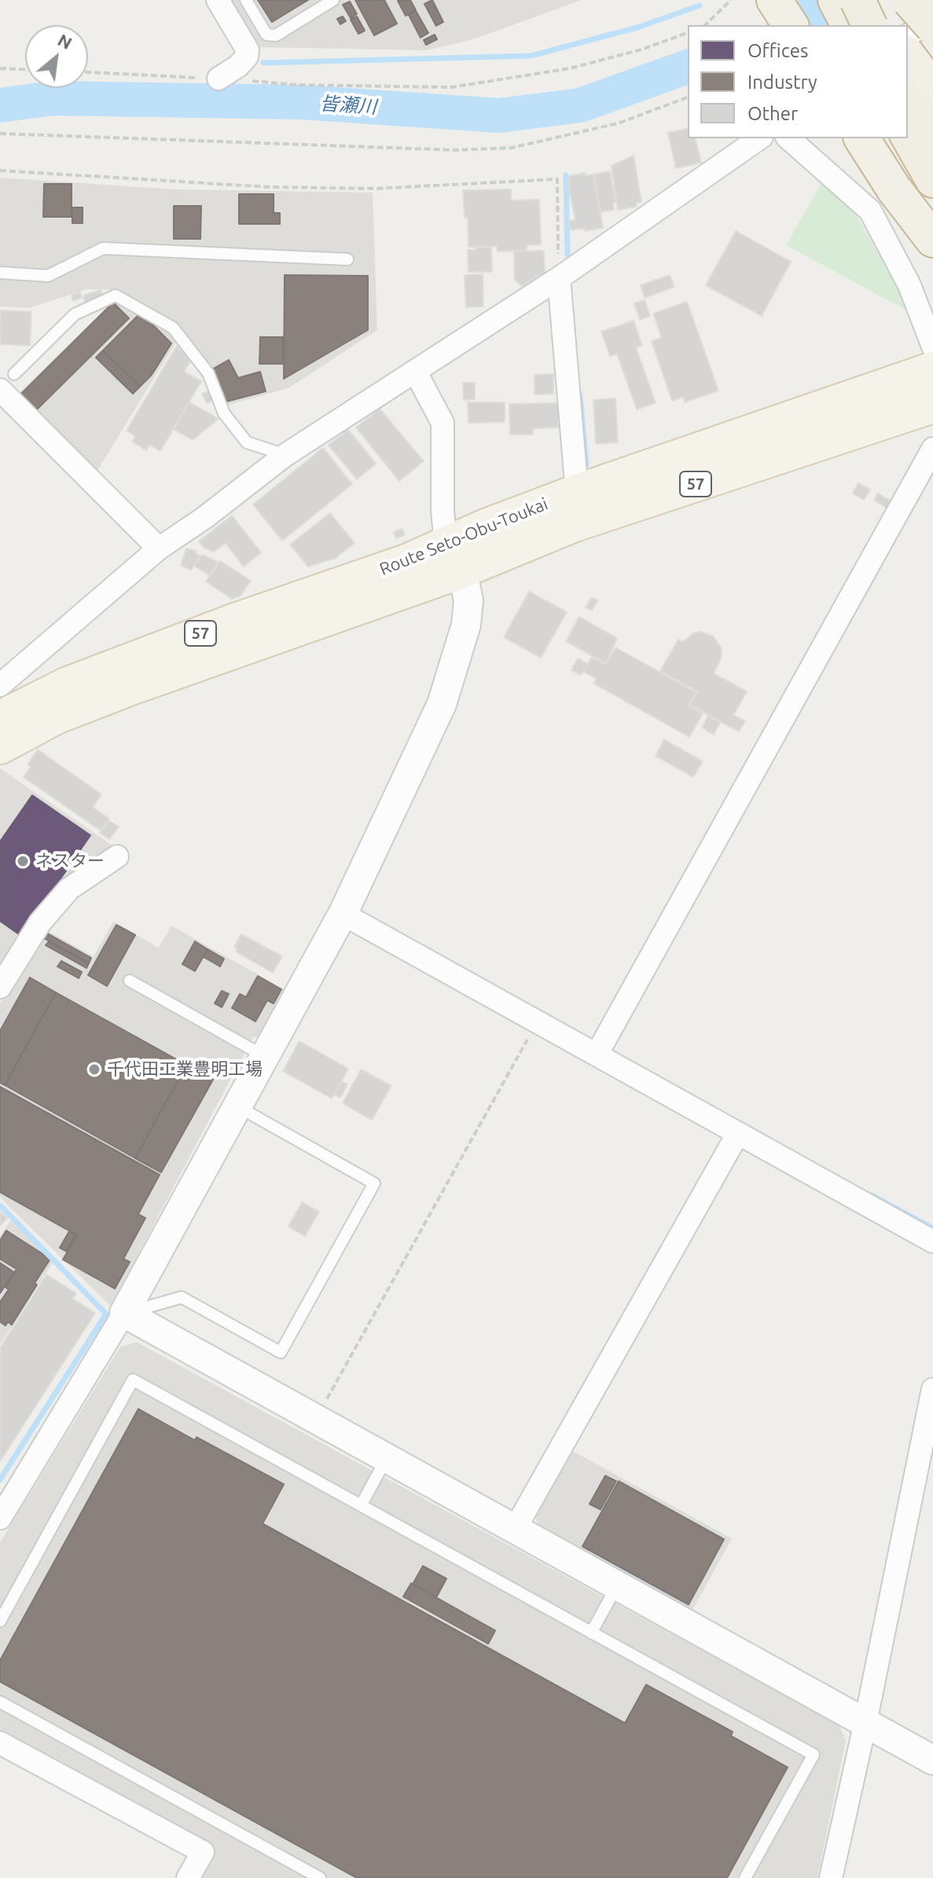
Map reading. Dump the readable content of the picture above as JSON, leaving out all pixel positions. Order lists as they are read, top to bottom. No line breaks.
{"streets":{"main road":["57","Route Seto-Obu-Toukai"]},"water":["皆瀬川"],"places":["ネスター","千代田工業豊明工場"],"legend":["Offices","Industry","Other"],"north":"top right"}
